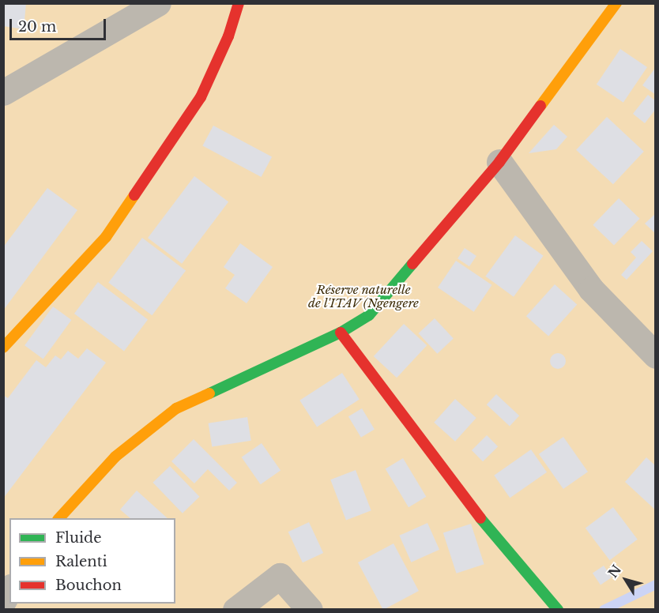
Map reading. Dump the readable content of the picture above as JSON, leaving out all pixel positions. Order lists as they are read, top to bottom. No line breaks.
{"parks":["Réserve naturelle de l'ITAV (Ngengere"],"legend":["Fluide","Ralenti","Bouchon"],"scale_bar":"20 m","north":"top left"}
